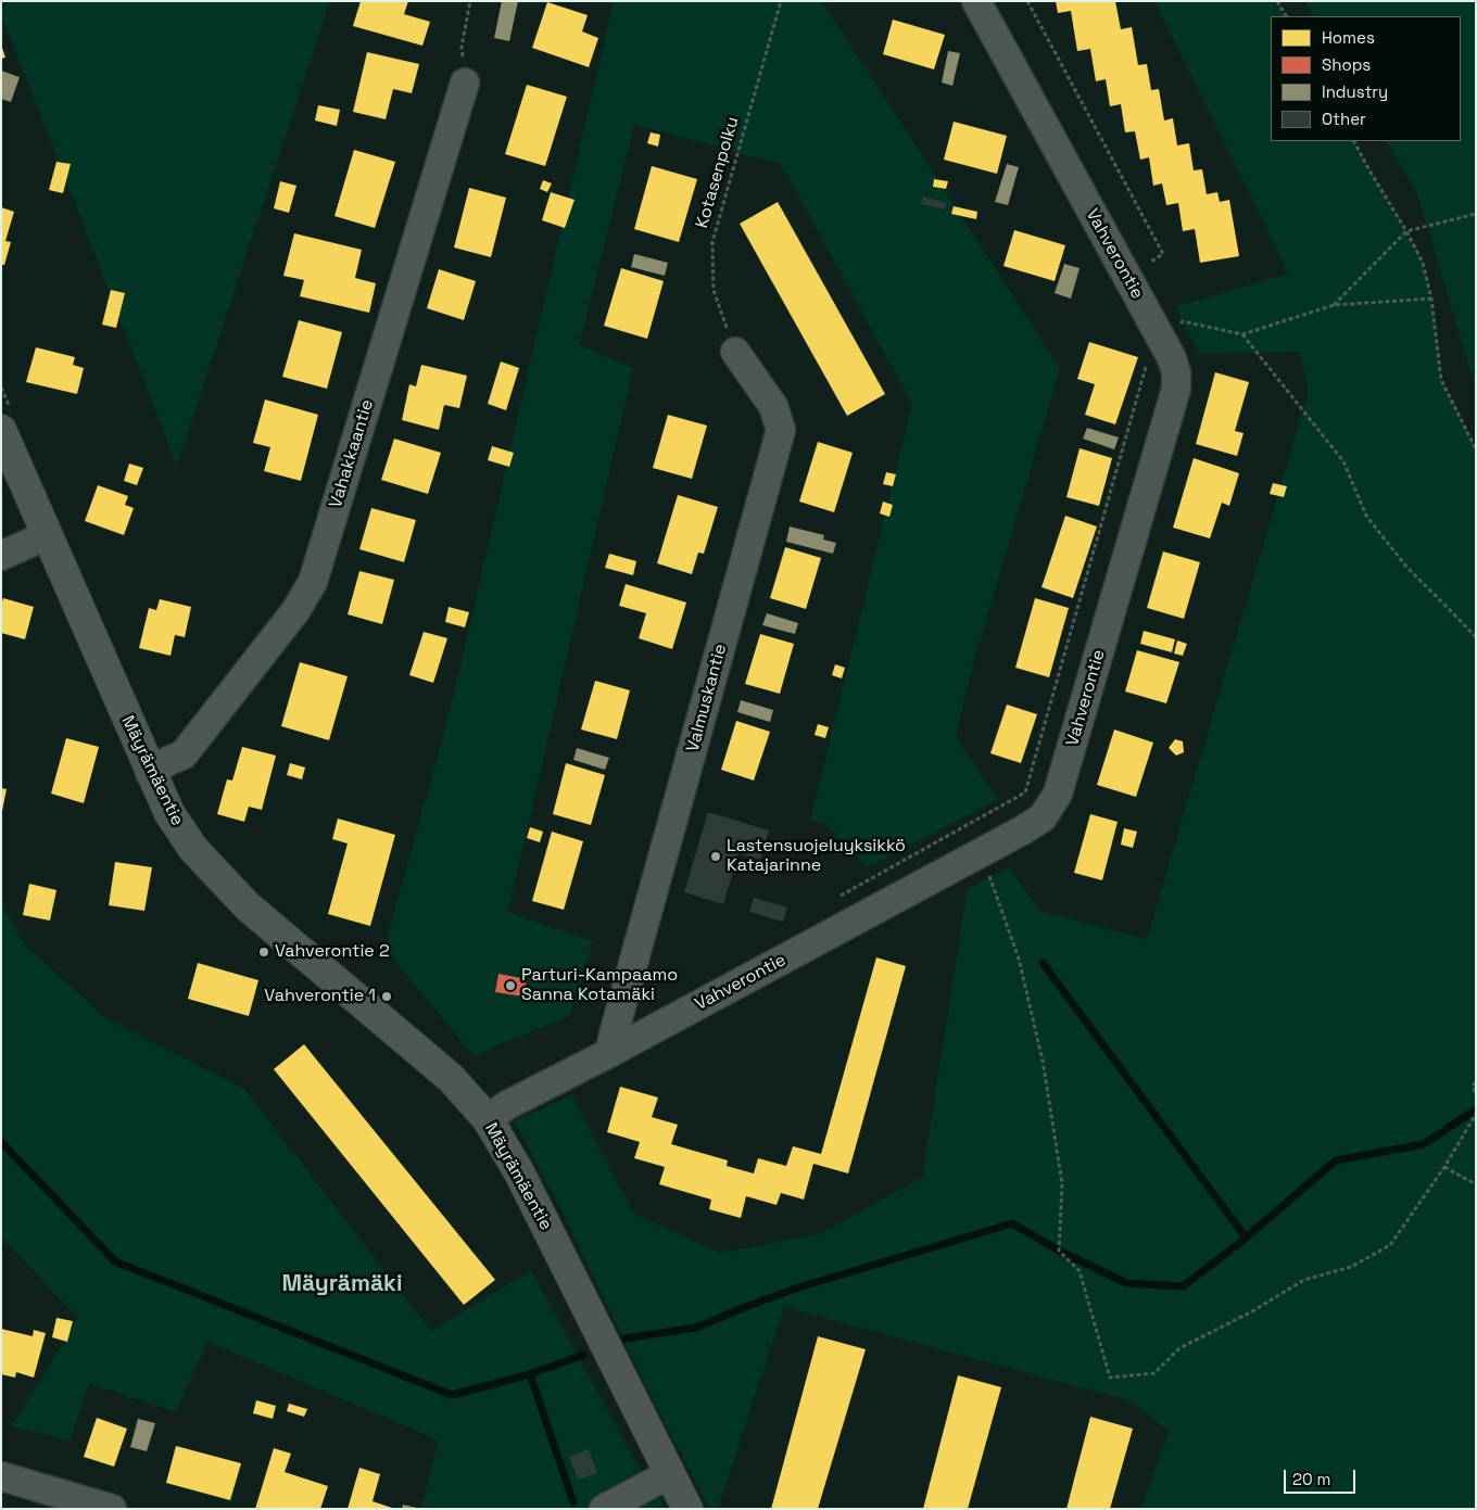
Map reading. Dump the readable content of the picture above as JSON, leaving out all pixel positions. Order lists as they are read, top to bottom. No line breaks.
{"streets":{"street":["Vahverontie","Vahakkaantie","Valmuskantie","Mäyrämäentie"],"path":["Kotasenpolku"]},"crossings":[["Kotasenpolku","Valmuskantie"],["Vahverontie","Valmuskantie"],["Vahverontie","Mäyrämäentie"],["Vahakkaantie","Mäyrämäentie"]],"districts":["Mäyrämäki"],"places":["Lastensuojeluyksikkö Katajarinne","Vahverontie 2","Parturi-Kampaamo Sanna Kotamäki","Vahverontie 1"],"legend":["Homes","Shops","Industry","Other"],"scale_bar":"20 m"}
